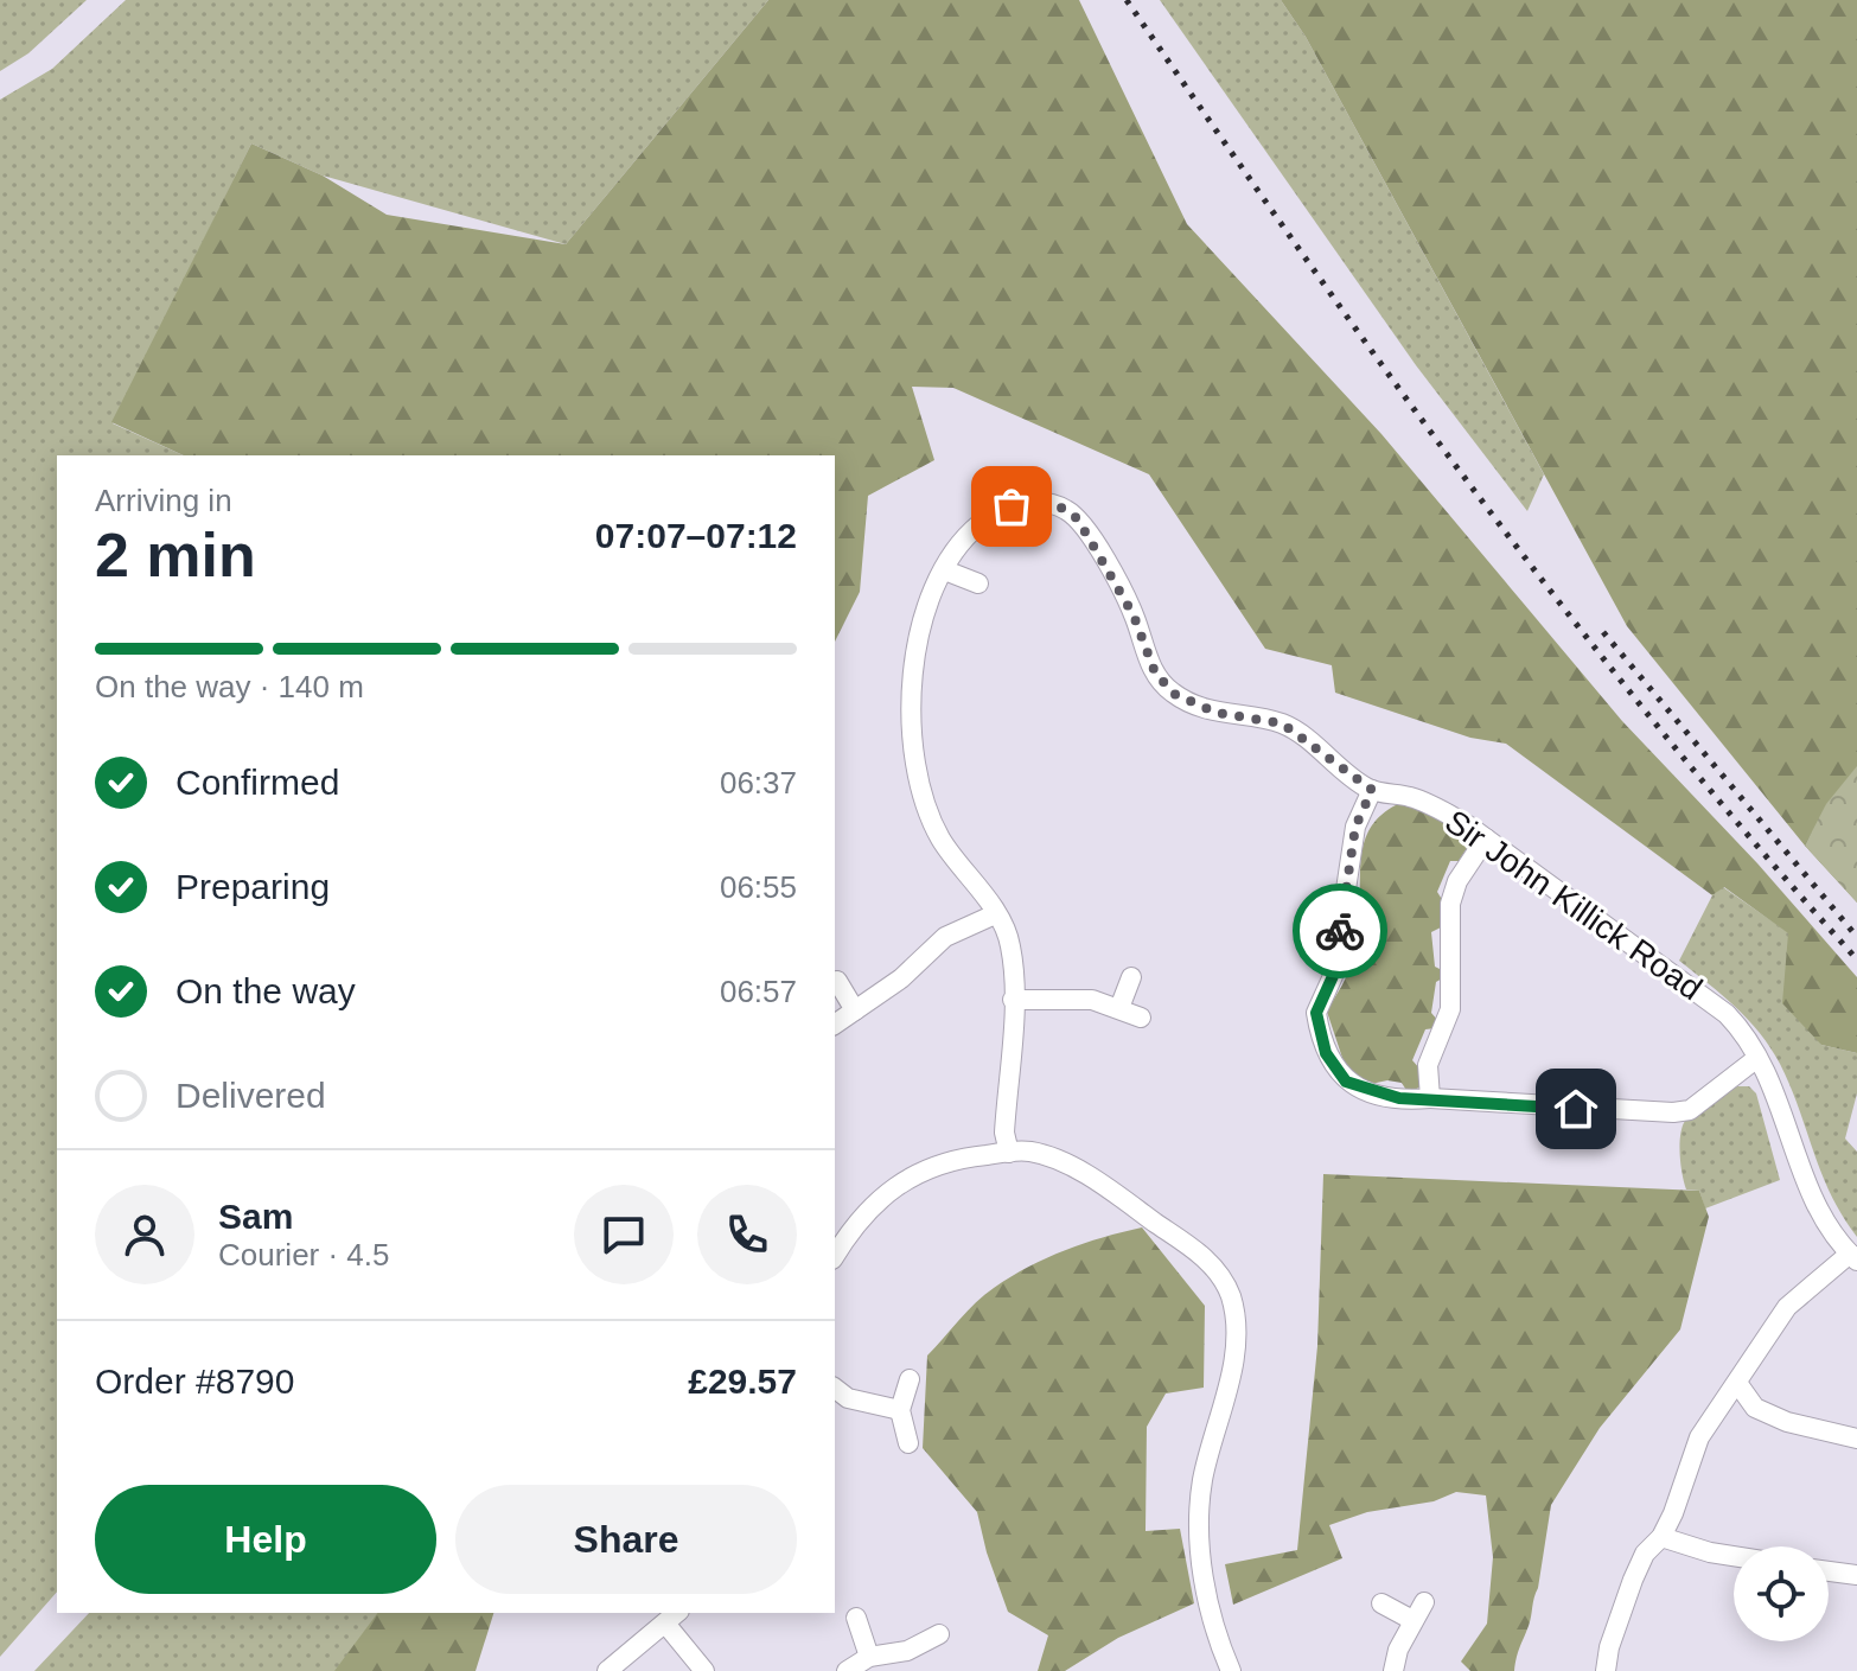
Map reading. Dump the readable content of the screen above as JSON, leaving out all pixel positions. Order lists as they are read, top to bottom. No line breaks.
{"streets":{"street":["Sir John Killick Road"]},"page":{"heading":["2 min","Arriving in","07:07–07:12"],"panel":["Sam","Courier · 4.5","Order #8790","£29.57"],"bar":"On the way · 140 m","list":[["Confirmed","06:37"],["Preparing","06:55"],["On the way","06:57"],"Delivered"],"buttons":["Help","Share"]}}
